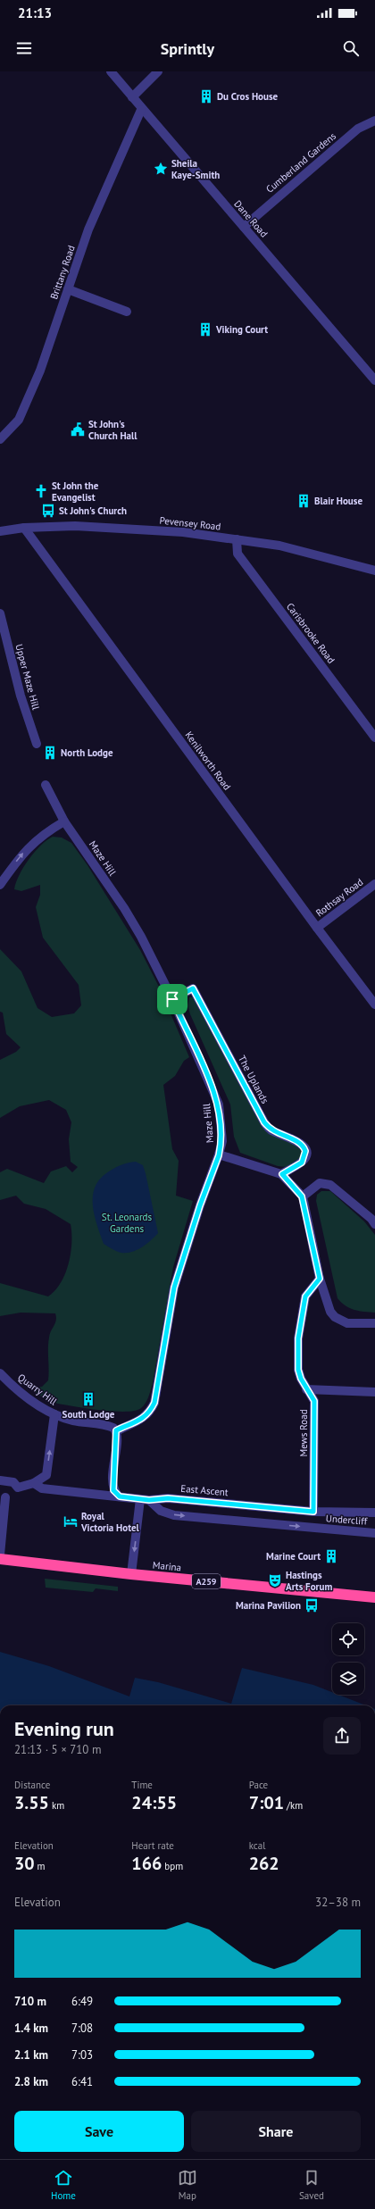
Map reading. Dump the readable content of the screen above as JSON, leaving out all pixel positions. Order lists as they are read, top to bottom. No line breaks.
{"streets":{"highway":["Marina","A259"],"street":["Cumberland Gardens","Dane Road","Brittany Road","Pevensey Road","Carisbrooke Road","Upper Maze Hill","Kenilworth Road","Maze Hill","Rothsay Road","The Uplands","Quarry Hill","Mews Road","East Ascent","Undercliff"]},"crossings":[["Cumberland Gardens","Dane Road"],["Dane Road","Brittany Road"],["Pevensey Road","Carisbrooke Road"],["Pevensey Road","Kenilworth Road"],["Kenilworth Road","Rothsay Road"],["Maze Hill","The Uplands"],["Quarry Hill","East Ascent"],["Mews Road","East Ascent"],["East Ascent","Undercliff"]],"one_way":["Undercliff"],"parks":["St. Leonards Gardens"],"places":{"building":["Du Cros House","Viking Court","Blair House","North Lodge","South Lodge","Marine Court"],"place":["Sheila Kaye-Smith"],"public building":["St John's Church Hall"],"church":["St John the Evangelist"],"bus stop":["St John's Church","Marina Pavilion"],"hotel":["Royal Victoria Hotel"],"theatre":["Hastings Arts Forum"]},"page":{"status":"21:13","header":"Sprintly","heading":["Evening run","21:13 · 5 × 710 m"],"stats":[["Distance","3.55 km"],["Time","24:55"],["Pace","7:01 /km"],["Elevation","30 m"],["Heart rate","166 bpm"],["kcal","262"]],"chart":["Elevation","32–38 m"],"list":[{"name":"710 m","note":"6:49"},{"name":"1.4 km","note":"7:08"},{"name":"2.1 km","note":"7:03"},{"name":"2.8 km","note":"6:41"}],"buttons":["Save","Share"],"tabs":["Home","Map","Saved"]}}
